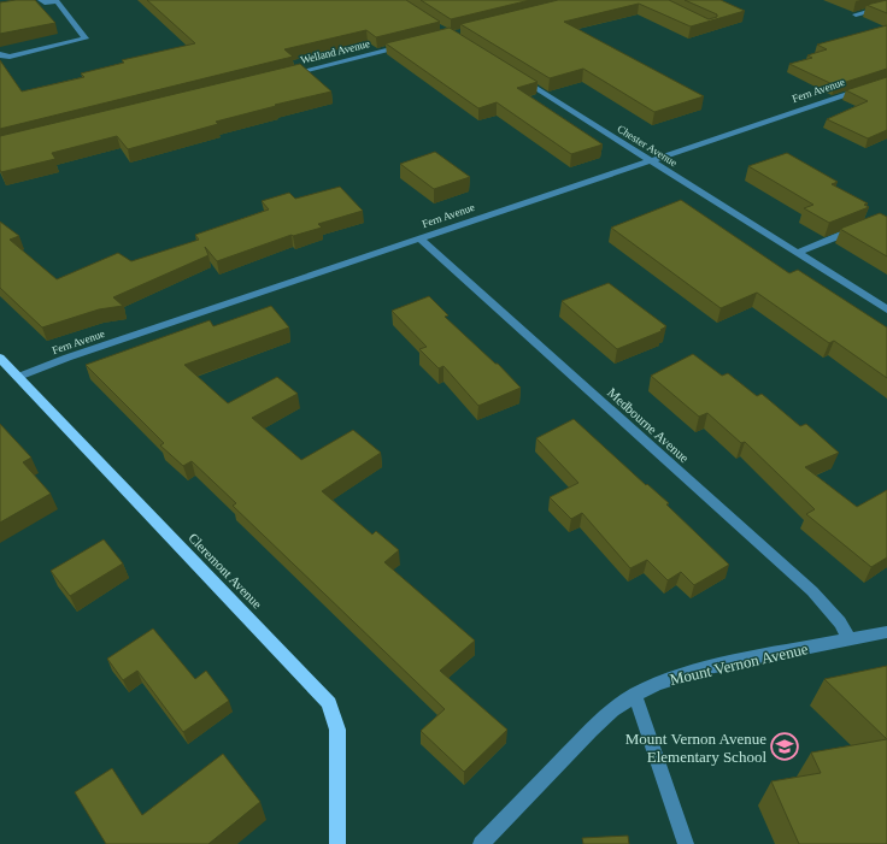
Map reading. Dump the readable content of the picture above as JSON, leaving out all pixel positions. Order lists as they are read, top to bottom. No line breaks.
{"streets":{"main road":["Cleremont Avenue"],"street":["Welland Avenue","Fern Avenue","Chester Avenue","Medbourne Avenue","Mount Vernon Avenue"]},"crossings":[["Fern Avenue","Chester Avenue"],["Fern Avenue","Medbourne Avenue"],["Fern Avenue","Cleremont Avenue"],["Medbourne Avenue","Mount Vernon Avenue"]],"places":{"school or university":["Mount Vernon Avenue Elementary School"]}}
